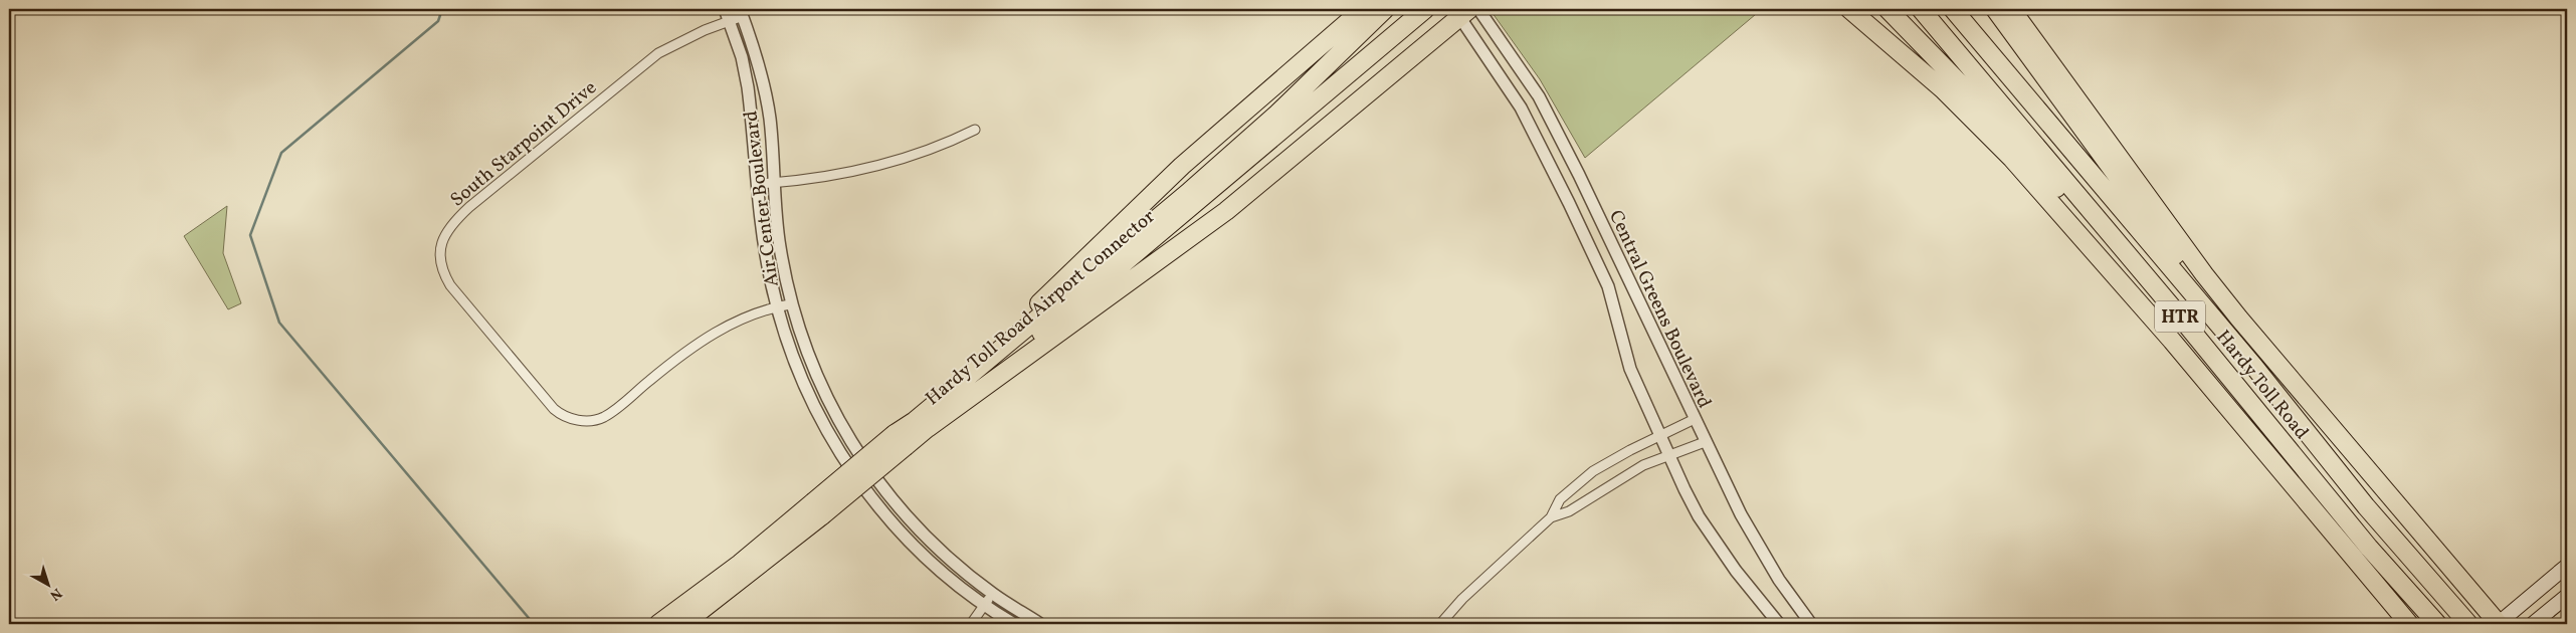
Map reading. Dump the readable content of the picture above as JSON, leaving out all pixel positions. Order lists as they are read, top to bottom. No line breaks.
{"streets":{"highway":["Hardy Toll Road Airport Connector","HTR","Hardy Toll Road"],"street":["South Starpoint Drive","Air Center Boulevard","Central Greens Boulevard"]},"crossings":[["South Starpoint Drive","Air Center Boulevard"]],"north":"bottom right"}
